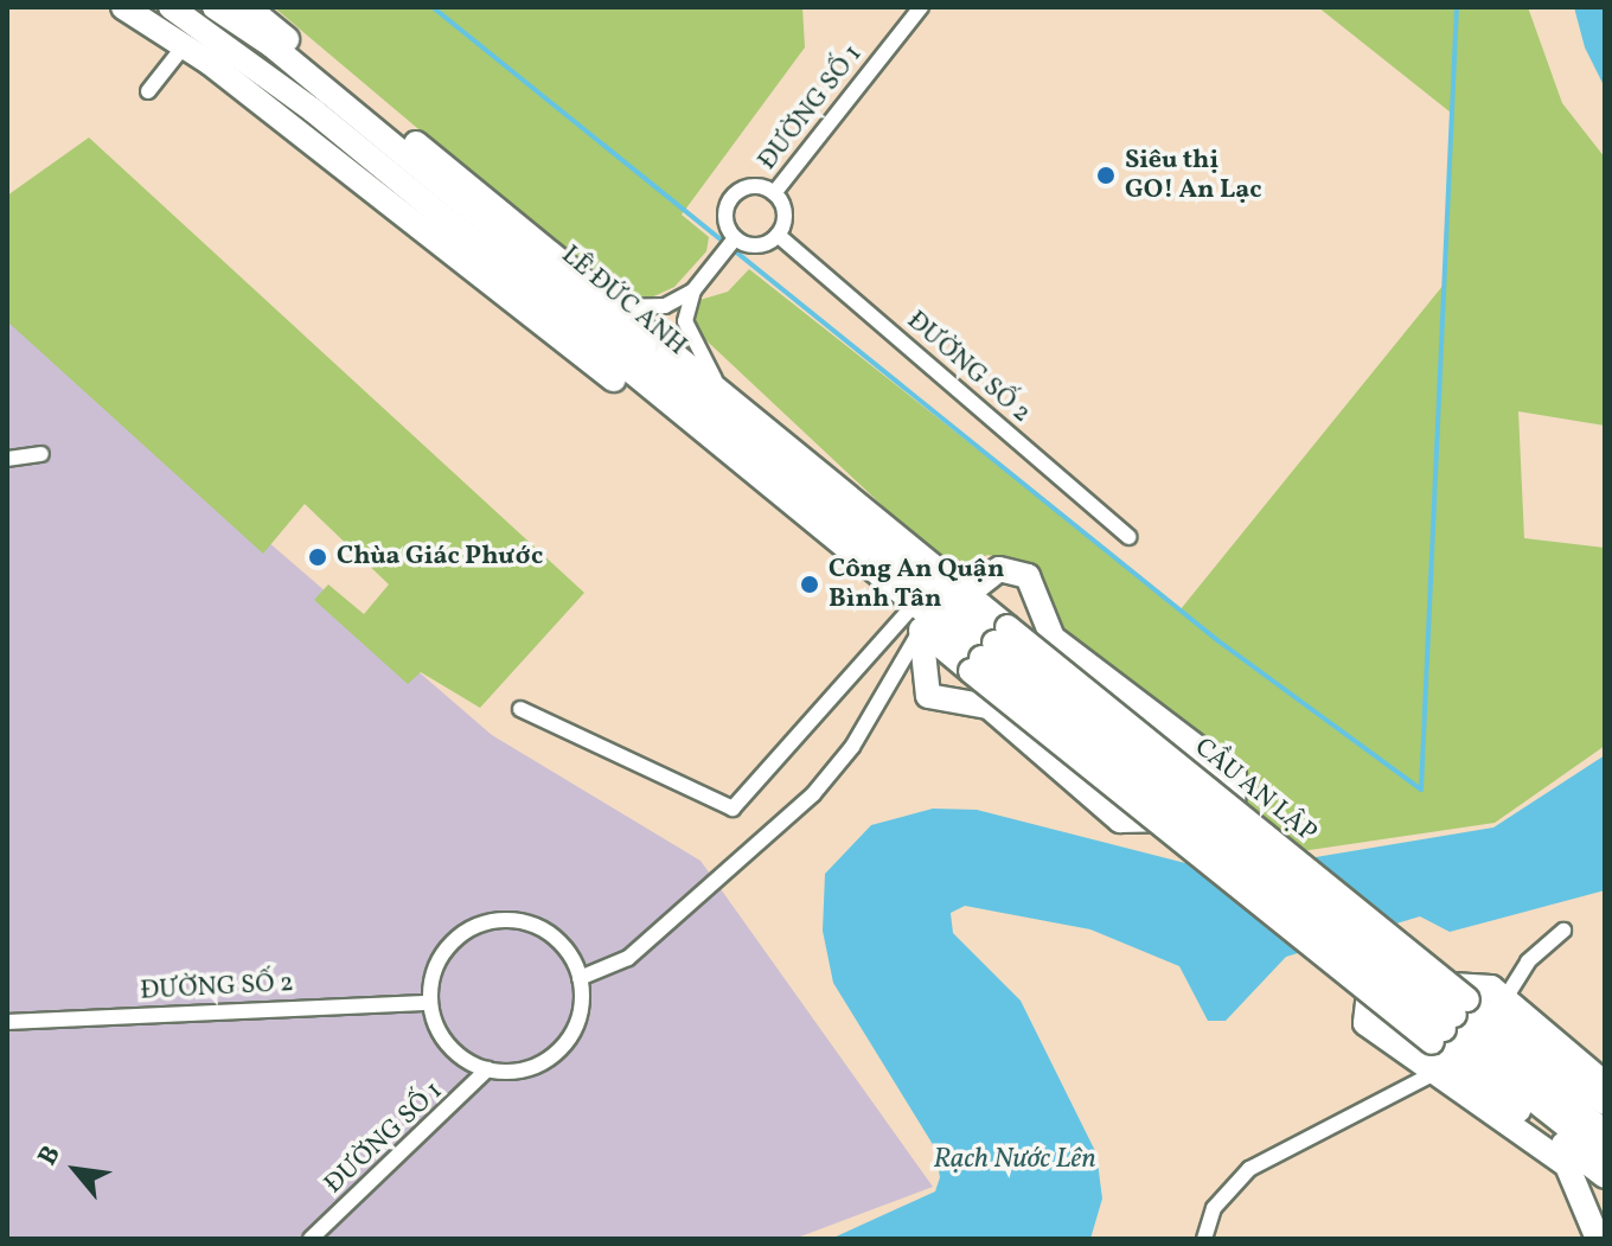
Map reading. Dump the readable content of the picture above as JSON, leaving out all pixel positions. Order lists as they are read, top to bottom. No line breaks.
{"streets":{"highway":["LÊ ĐỨC ANH","CẦU AN LẬP"],"street":["ĐƯỜNG SỐ 1","ĐƯỜNG SỐ 2"]},"crossings":[["ĐƯỜNG SỐ 1","ĐƯỜNG SỐ 2"],["LÊ ĐỨC ANH","CẦU AN LẬP"]],"water":["Rạch Nước Lên"],"places":["Siêu thị GO! An Lạc","Chùa Giác Phước","Công An Quận Bình Tân"],"north":"top left"}
